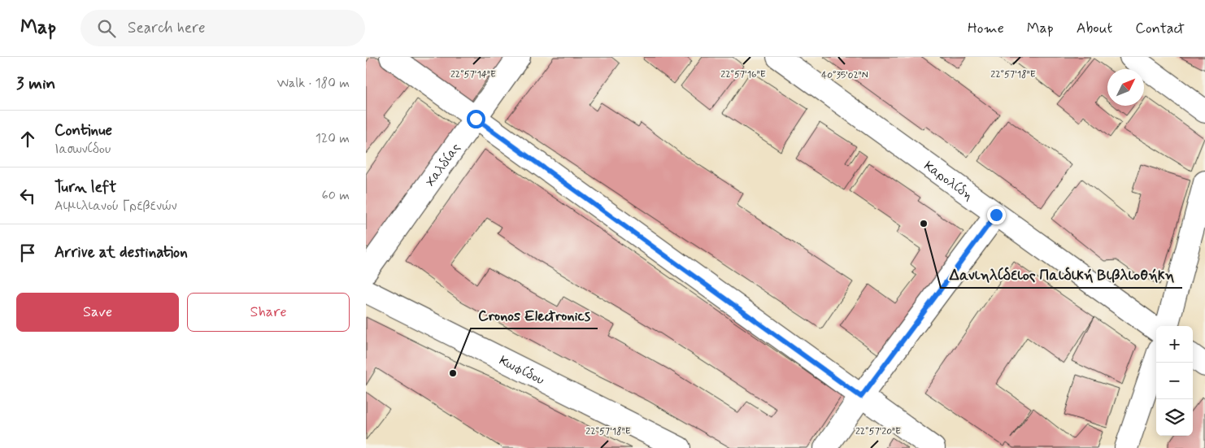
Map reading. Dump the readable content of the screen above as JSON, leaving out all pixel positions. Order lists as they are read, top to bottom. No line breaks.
{"streets":{"street":["Χαλδίας","Καρολίδη","Κωφίδου"]},"places":["Δανιηλίδειος Παιδική Βιβλιοθήκη","Cronos Electronics"],"north":"top right","page":{"header":"Map","search":"Search here","nav":["Home","Map","About","Contact"],"heading":["3 min","Walk · 180 m"],"list":[["Continue","Ιασωνίδου","120 m"],["Turn left","Αιμιλιανού Γρεβενών","60 m"],"Arrive at destination"],"buttons":["Save","Share"],"map_buttons":["+","−"]},"coordinates":["22°57'14\"E","22°57'16\"E","22°57'18\"E","40°35'02\"N","22°57'20\"E"]}
